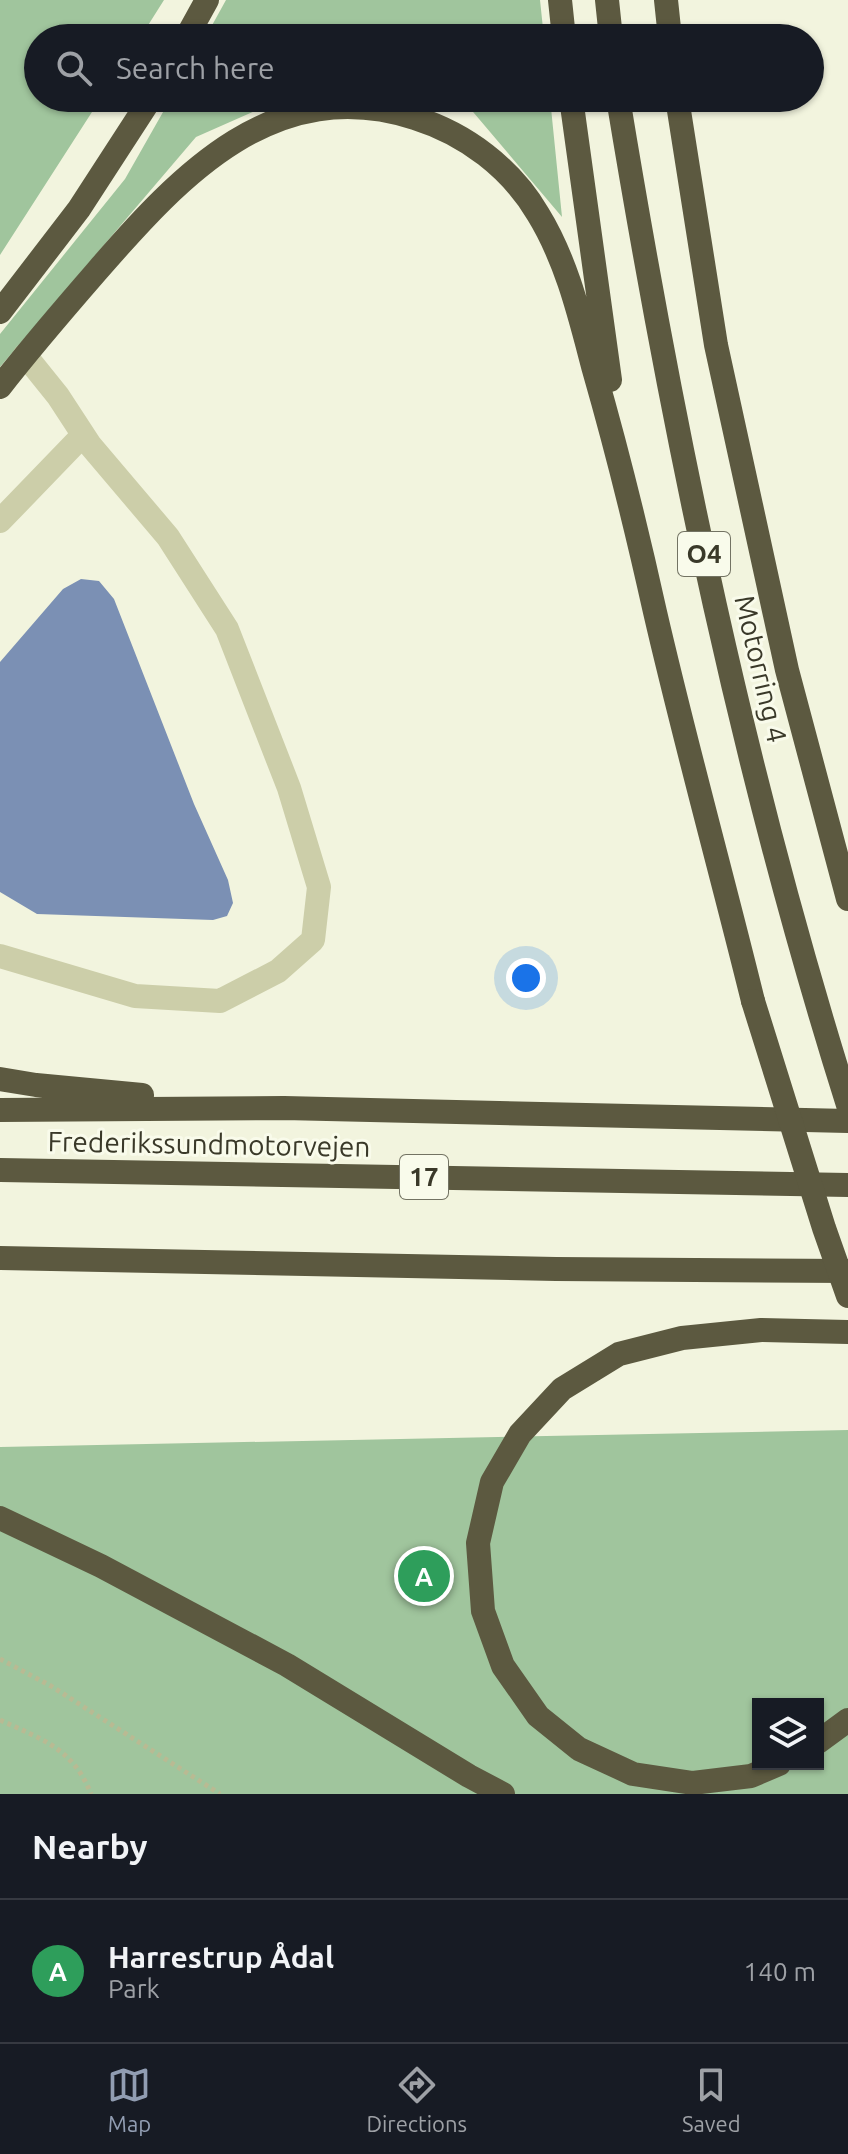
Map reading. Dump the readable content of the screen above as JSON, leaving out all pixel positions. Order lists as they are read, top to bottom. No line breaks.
{"streets":{"highway":["O4","Motorring 4","Frederikssundmotorvejen","17"]},"page":{"search":"Search here","pins":"A","heading":"Nearby","list":[{"mark":"A","name":"Harrestrup Ådal","note":"Park","value":"140 m"}],"nav":["Map","Directions","Saved"]}}
